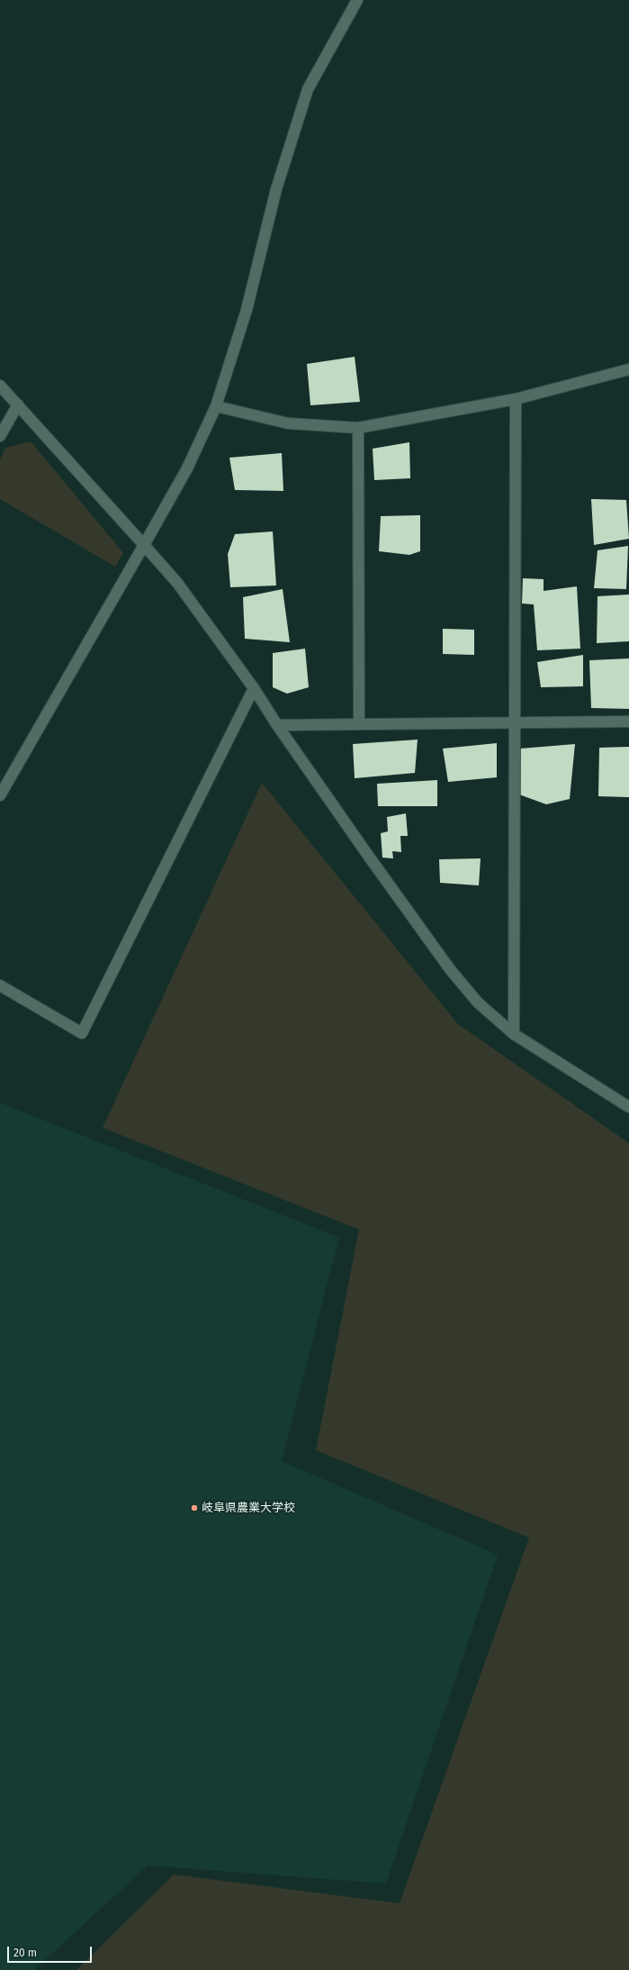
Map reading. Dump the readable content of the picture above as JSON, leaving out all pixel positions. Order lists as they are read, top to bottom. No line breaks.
{"places":["岐阜県農業大学校"],"scale_bar":"20 m"}
